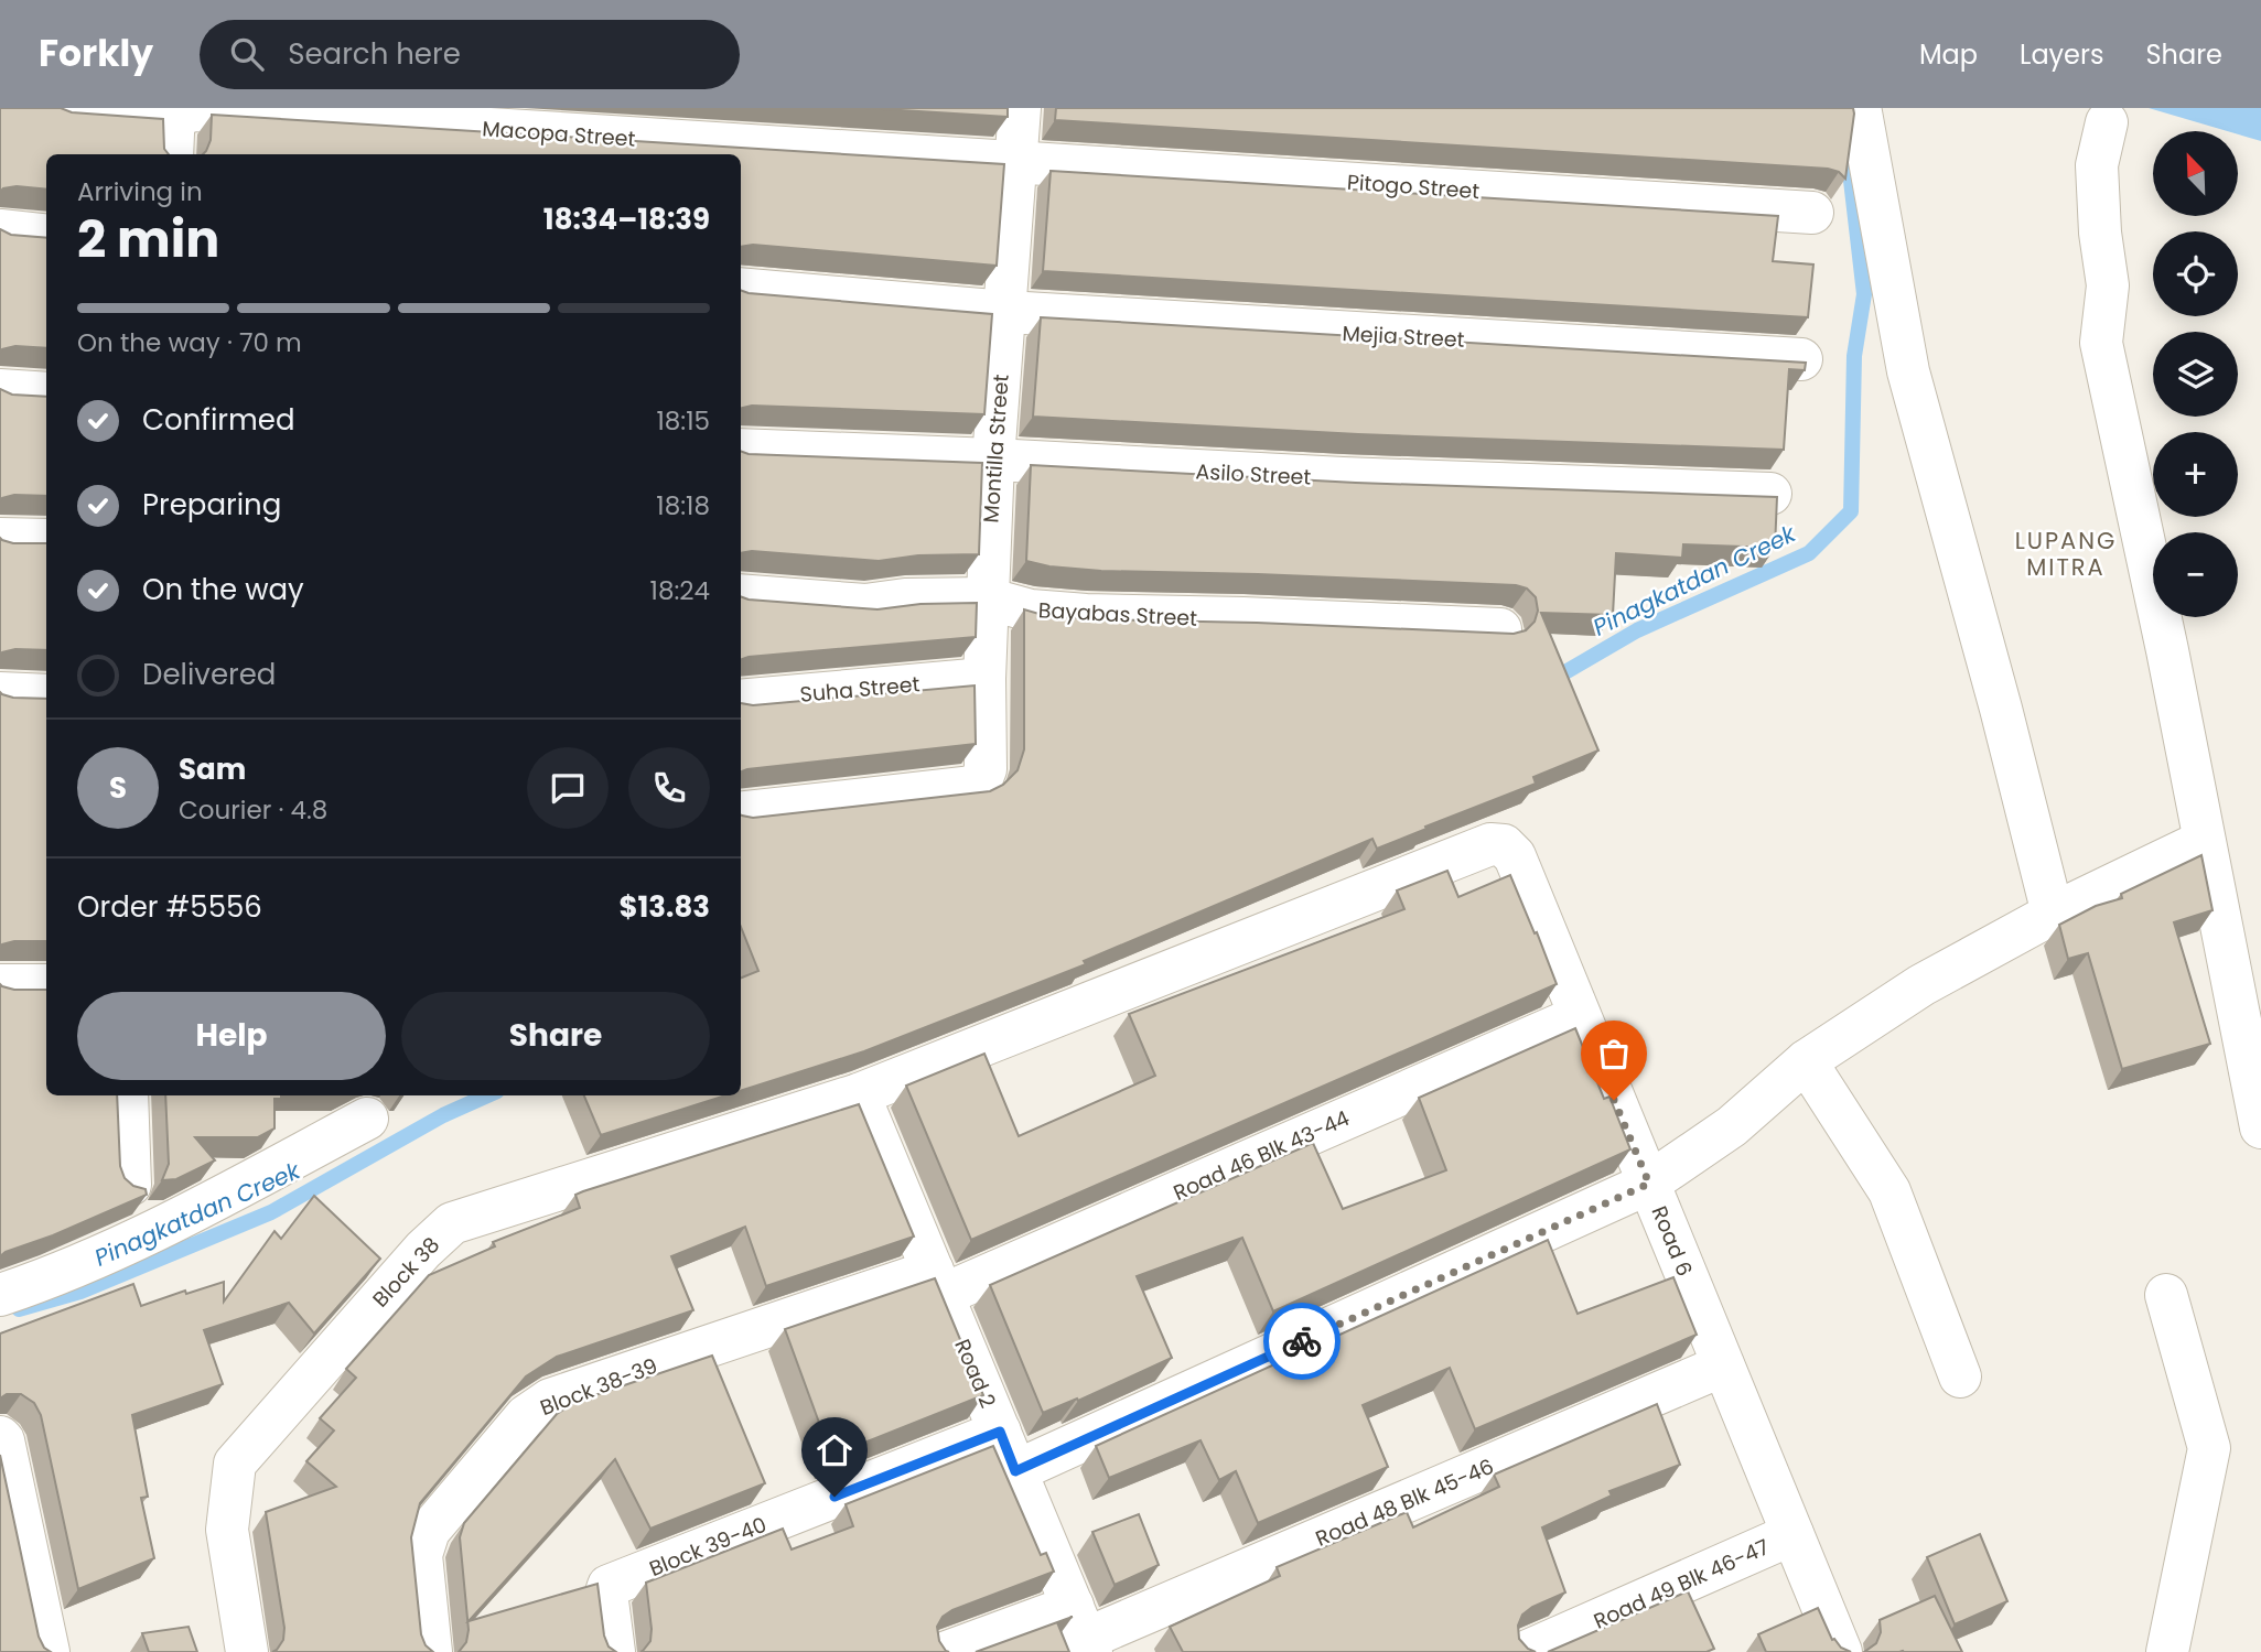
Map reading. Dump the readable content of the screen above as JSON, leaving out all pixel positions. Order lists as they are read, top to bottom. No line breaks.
{"streets":{"street":["Macopa Street","Pitogo Street","Mejia Street","Montilla Street","Asilo Street","Bayabas Street","Suha Street","Road 46 Blk 43-44","Road 6","Block 38","Road 2","Block 38-39","Road 48 Blk 45-46","Block 39-40","Road 49 Blk 46-47"]},"crossings":[["Macopa Street","Pitogo Street"],["Macopa Street","Montilla Street"],["Pitogo Street","Montilla Street"],["Mejia Street","Montilla Street"],["Montilla Street","Asilo Street"],["Montilla Street","Bayabas Street"],["Montilla Street","Suha Street"],["Road 46 Blk 43-44","Road 6"],["Road 46 Blk 43-44","Road 2"],["Road 46 Blk 43-44","Block 38-39"],["Road 6","Block 38"],["Road 6","Road 48 Blk 45-46"],["Road 6","Road 49 Blk 46-47"],["Block 38","Road 2"],["Road 2","Block 38-39"],["Road 2","Road 48 Blk 45-46"],["Road 2","Block 39-40"]],"districts":["LUPANG MITRA"],"water":["Pinagkatdan Creek"],"north":"top left","page":{"header":"Forkly","search":"Search here","nav":["Map","Layers","Share"],"map_buttons":["+","−"],"heading":["2 min","Arriving in","18:34–18:39"],"panel":["Sam","Courier · 4.8","Order #5556","$13.83"],"bar":"On the way · 70 m","list":[["Confirmed","18:15"],["Preparing","18:18"],["On the way","18:24"],"Delivered"],"round":"S","buttons":["Help","Share"]}}
